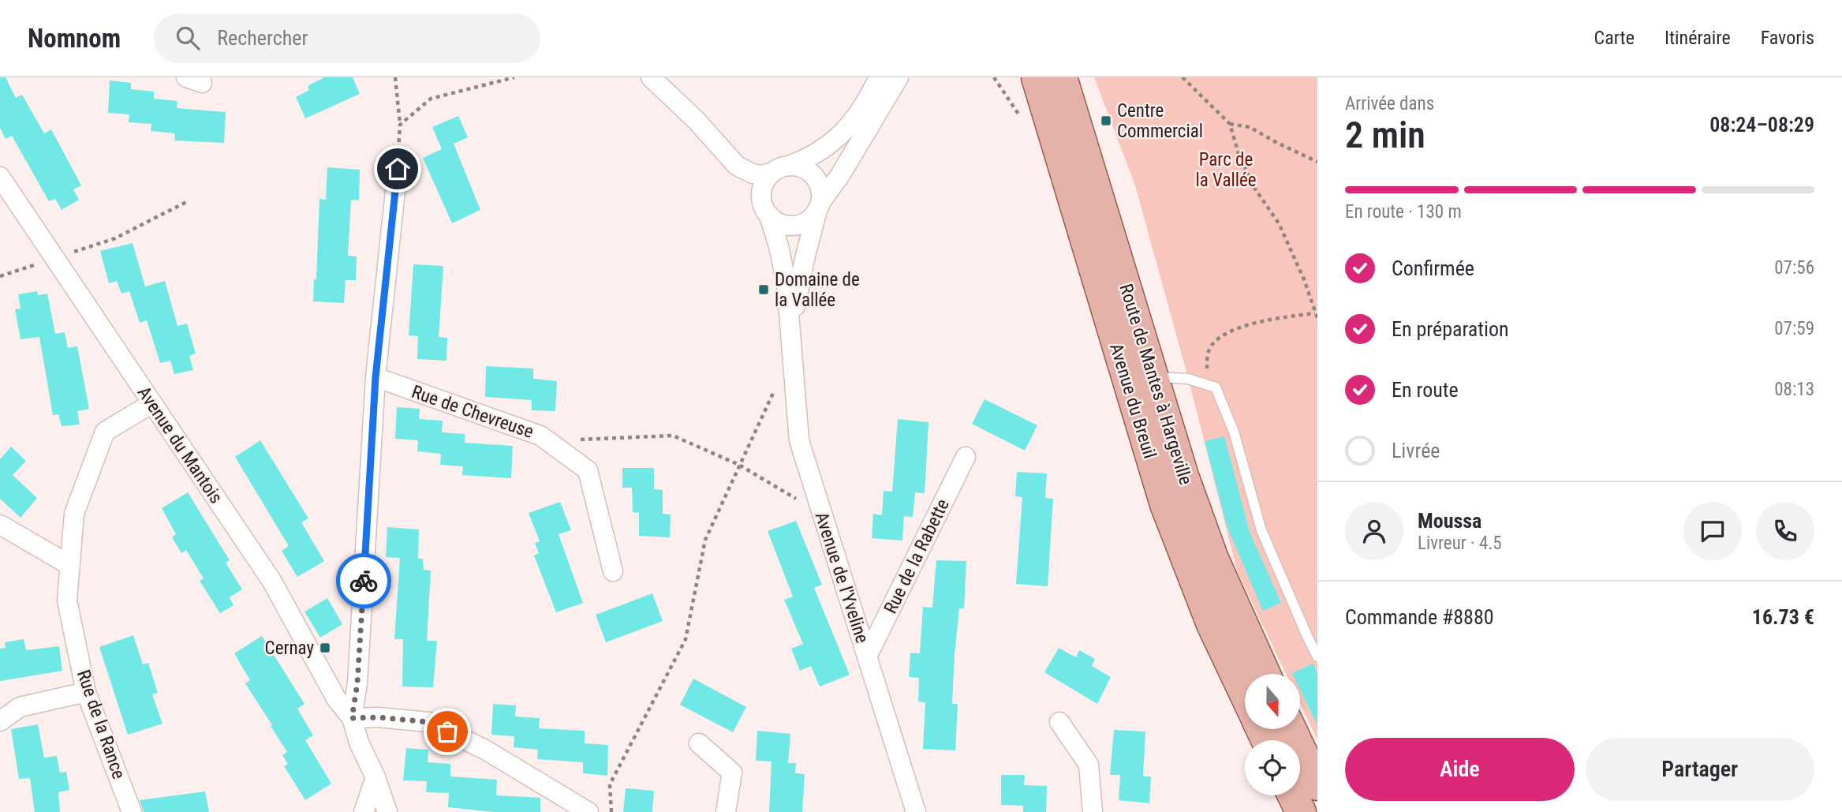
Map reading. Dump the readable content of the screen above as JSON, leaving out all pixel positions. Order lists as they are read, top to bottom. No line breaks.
{"streets":{"main road":["Route de Mantes à Hargeville","Avenue du Breuil"],"street":["Rue de Chevreuse","Avenue du Mantois","Rue de la Rabette","Avenue de l'Yveline","Rue de la Rance"]},"crossings":[["Route de Mantes à Hargeville","Avenue du Breuil"],["Avenue du Mantois","Rue de la Rance"],["Rue de la Rabette","Avenue de l'Yveline"]],"parks":["Parc de la Vallée"],"places":{"transit":["Centre Commercial","Domaine de la Vallée","Cernay"]},"north":"bottom","page":{"header":"Nomnom","search":"Rechercher","nav":["Carte","Itinéraire","Favoris"],"heading":["2 min","Arrivée dans","08:24–08:29"],"panel":["Moussa","Livreur · 4.5","Commande #8880","16.73 €"],"bar":"En route · 130 m","list":[["Confirmée","07:56"],["En préparation","07:59"],["En route","08:13"],"Livrée"],"buttons":["Aide","Partager"]}}
